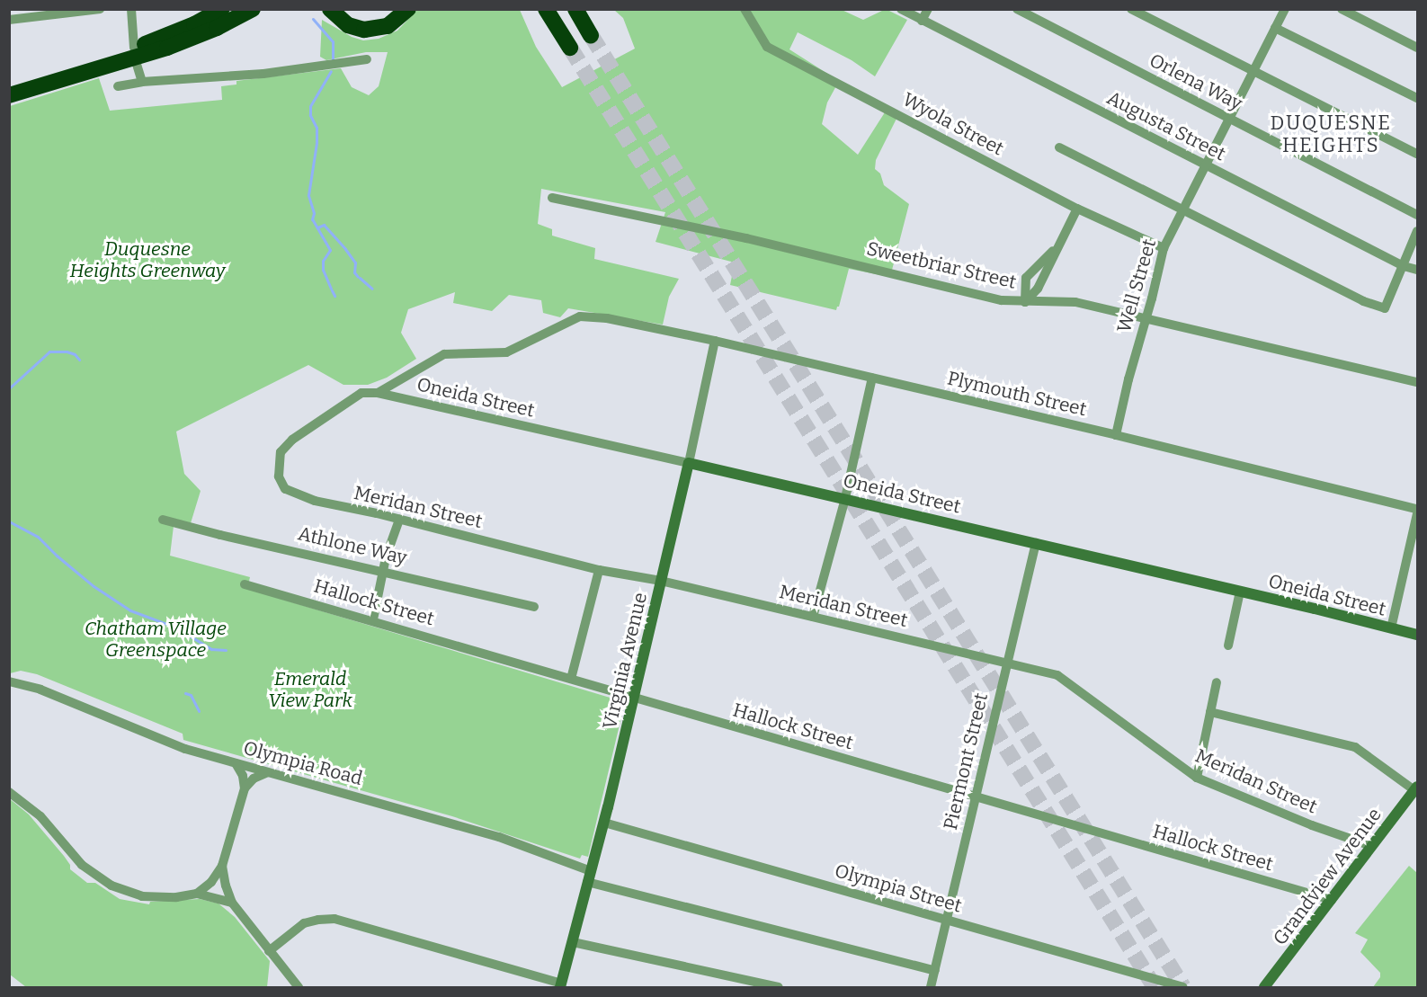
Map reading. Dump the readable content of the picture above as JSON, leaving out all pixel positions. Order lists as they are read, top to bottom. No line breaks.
{"streets":{"street":["Orlena Way","Wyola Street","Augusta Street","Sweetbriar Street","Well Street","Plymouth Street","Oneida Street","Meridan Street","Athlone Way","Hallock Street","Virginia Avenue","Piermont Street","Olympia Road","Grandview Avenue","Olympia Street"]},"crossings":[["Orlena Way","Well Street"],["Wyola Street","Well Street"],["Augusta Street","Well Street"],["Sweetbriar Street","Well Street"],["Well Street","Plymouth Street"],["Plymouth Street","Oneida Street"],["Plymouth Street","Meridan Street"],["Plymouth Street","Virginia Avenue"],["Oneida Street","Meridan Street"],["Oneida Street","Virginia Avenue"],["Oneida Street","Piermont Street"],["Meridan Street","Virginia Avenue"],["Meridan Street","Piermont Street"],["Meridan Street","Grandview Avenue"],["Hallock Street","Virginia Avenue"],["Hallock Street","Piermont Street"],["Hallock Street","Grandview Avenue"],["Virginia Avenue","Olympia Road"],["Virginia Avenue","Olympia Street"],["Piermont Street","Olympia Road"],["Piermont Street","Olympia Street"]],"districts":["DUQUESNE HEIGHTS"],"parks":["Duquesne Heights Greenway","Chatham Village Greenspace","Emerald View Park"]}
